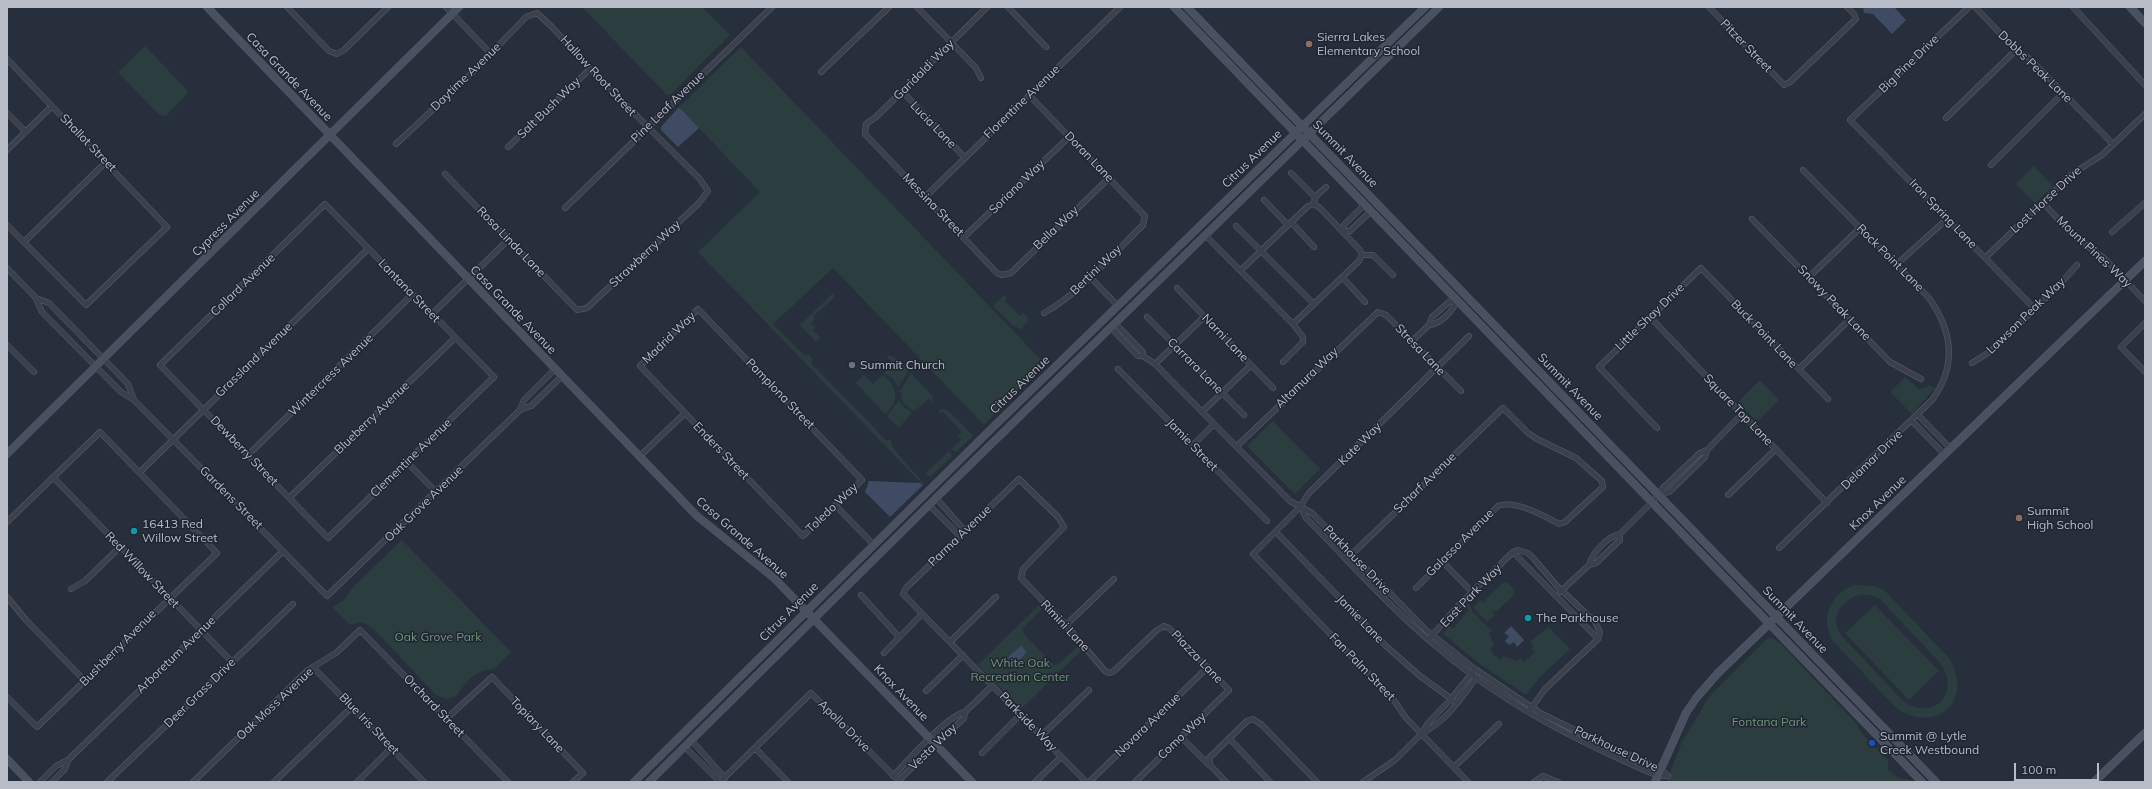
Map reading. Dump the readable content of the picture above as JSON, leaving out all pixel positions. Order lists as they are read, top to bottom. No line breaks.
{"streets":{"main road":["Casa Grande Avenue","Summit Avenue","Citrus Avenue","Cypress Avenue","Knox Avenue"],"street":["Pitzer Street","Big Pine Drive","Dobbs Peak Lane","Garidaldi Way","Hallow Root Street","Daytime Avenue","Florentine Avenue","Pine Leaf Avenue","Salt Bush Way","Lucia Lane","Shallot Street","Doran Lane","Soriano Way","Lost Horse Drive","Messina Street","Iron Spring Lane","Bella Way","Rosa Linda Lane","Mount Pines Way","Strawberry Way","Rock Point Lane","Bertini Way","Collard Avenue","Lantana Street","Snowy Peak Lane","Lawson Peak Way","Little Shay Drive","Buck Point Lane","Madrid Way","Narni Lane","Stresa Lane","Grassland Avenue","Carrara Lane","Wintercress Avenue","Altamura Way","Pamplona Street","Square Top Lane","Blueberry Avenue","Kate Way","Jamie Street","Dewberry Street","Enders Street","Clementine Avenue","Delamar Drive","Scharf Avenue","Gardens Street","Oak Grove Avenue","Toledo Way","Parma Avenue","Galasso Avenue","Parkhouse Drive","Red Willow Street","East Park Way","Jamie Lane","Rimini Lane","Bushberry Avenue","Arboretum Avenue","Piazza Lane","Fan Palm Street","Deer Grass Drive","Oak Moss Avenue","Orchard Street","Parkside Way","Blue Iris Street","Topiary Lane","Novara Avenue","Apollo Drive","Como Way","Vesta Way"]},"crossings":[["Big Pine Drive","Iron Spring Lane"],["Dobbs Peak Lane","Lost Horse Drive"],["Garidaldi Way","Lucia Lane"],["Garidaldi Way","Messina Street"],["Hallow Root Street","Daytime Avenue"],["Hallow Root Street","Pine Leaf Avenue"],["Hallow Root Street","Salt Bush Way"],["Hallow Root Street","Strawberry Way"],["Casa Grande Avenue","Citrus Avenue"],["Casa Grande Avenue","Cypress Avenue"],["Casa Grande Avenue","Knox Avenue"],["Casa Grande Avenue","Oak Grove Avenue"],["Florentine Avenue","Lucia Lane"],["Florentine Avenue","Doran Lane"],["Florentine Avenue","Messina Street"],["Summit Avenue","Citrus Avenue"],["Summit Avenue","Knox Avenue"],["Doran Lane","Soriano Way"],["Doran Lane","Bella Way"],["Doran Lane","Bertini Way"],["Citrus Avenue","Knox Avenue"],["Citrus Avenue","Parkhouse Drive"],["Soriano Way","Messina Street"],["Lost Horse Drive","Iron Spring Lane"],["Lost Horse Drive","Mount Pines Way"],["Messina Street","Bella Way"],["Iron Spring Lane","Lawson Peak Way"],["Cypress Avenue","Gardens Street"],["Rosa Linda Lane","Strawberry Way"],["Mount Pines Way","Knox Avenue"],["Rock Point Lane","Delamar Drive"],["Collard Avenue","Lantana Street"],["Collard Avenue","Dewberry Street"],["Lantana Street","Grassland Avenue"],["Lantana Street","Wintercress Avenue"],["Lantana Street","Blueberry Avenue"],["Lantana Street","Clementine Avenue"],["Little Shay Drive","Buck Point Lane"],["Little Shay Drive","Square Top Lane"],["Madrid Way","Pamplona Street"],["Madrid Way","Enders Street"],["Stresa Lane","Altamura Way"],["Stresa Lane","Kate Way"],["Grassland Avenue","Dewberry Street"],["Grassland Avenue","Gardens Street"],["Grassland Avenue","Bushberry Avenue"],["Wintercress Avenue","Dewberry Street"],["Altamura Way","Parkhouse Drive"],["Pamplona Street","Toledo Way"],["Square Top Lane","Delamar Drive"],["Blueberry Avenue","Dewberry Street"],["Kate Way","Parkhouse Drive"],["Kate Way","Jamie Lane"],["Kate Way","Fan Palm Street"],["Dewberry Street","Clementine Avenue"],["Enders Street","Toledo Way"],["Scharf Avenue","Galasso Avenue"],["Scharf Avenue","Parkhouse Drive"],["Gardens Street","Oak Grove Avenue"],["Gardens Street","Arboretum Avenue"],["Knox Avenue","Parkhouse Drive"],["Knox Avenue","Vesta Way"],["Parma Avenue","Rimini Lane"],["Parma Avenue","Parkside Way"],["Parkhouse Drive","East Park Way"],["Red Willow Street","Bushberry Avenue"],["Red Willow Street","Arboretum Avenue"],["Red Willow Street","Deer Grass Drive"],["Rimini Lane","Piazza Lane"],["Piazza Lane","Novara Avenue"],["Piazza Lane","Como Way"],["Oak Moss Avenue","Orchard Street"],["Oak Moss Avenue","Blue Iris Street"],["Orchard Street","Topiary Lane"],["Parkside Way","Vesta Way"],["Apollo Drive","Vesta Way"]],"parks":["Oak Grove Park","White Oak Recreation Center","Fontana Park"],"places":["Sierra Lakes Elementary School","Summit Church","Summit High School","16413 Red Willow Street","The Parkhouse","Summit @ Lytle Creek Westbound"],"scale_bar":"100 m"}
